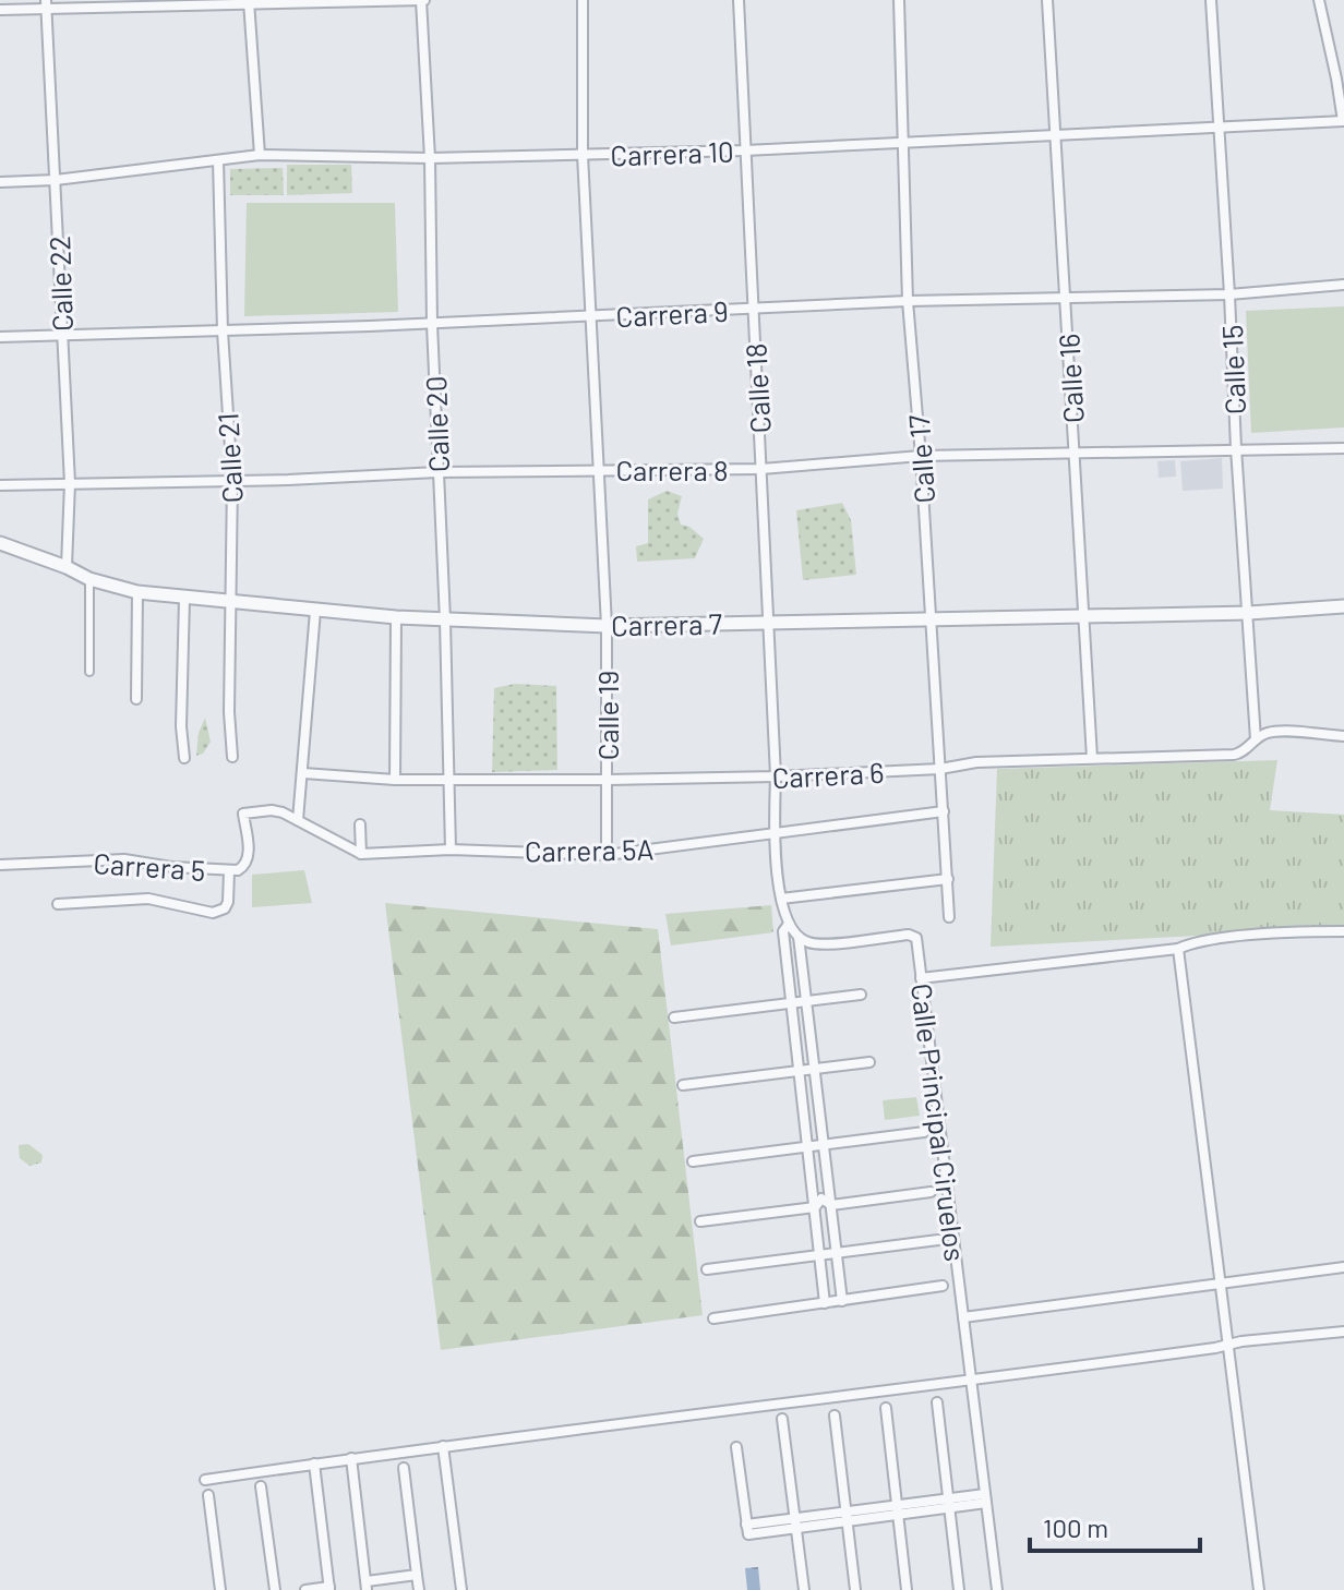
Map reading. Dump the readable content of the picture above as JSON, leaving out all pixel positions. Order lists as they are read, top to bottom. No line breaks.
{"streets":{"street":["Carrera 10","Calle 22","Carrera 9","Calle 15","Calle 16","Calle 18","Calle 20","Calle 21","Calle 17","Carrera 8","Carrera 7","Calle 19","Carrera 6","Carrera 5A","Carrera 5","Calle Principal Ciruelos"]},"crossings":[["Carrera 10","Calle 22"],["Carrera 10","Calle 15"],["Carrera 10","Calle 16"],["Carrera 10","Calle 18"],["Carrera 10","Calle 20"],["Carrera 10","Calle 21"],["Carrera 10","Calle 17"],["Carrera 10","Calle 19"],["Calle 22","Carrera 9"],["Calle 22","Carrera 8"],["Calle 22","Carrera 7"],["Carrera 9","Calle 15"],["Carrera 9","Calle 16"],["Carrera 9","Calle 18"],["Carrera 9","Calle 20"],["Carrera 9","Calle 21"],["Carrera 9","Calle 17"],["Carrera 9","Calle 19"],["Calle 15","Carrera 8"],["Calle 15","Carrera 7"],["Calle 15","Carrera 6"],["Calle 16","Carrera 8"],["Calle 16","Carrera 7"],["Calle 16","Carrera 6"],["Calle 18","Carrera 8"],["Calle 18","Carrera 7"],["Calle 18","Carrera 6"],["Calle 20","Carrera 8"],["Calle 20","Carrera 7"],["Calle 20","Carrera 6"],["Calle 20","Carrera 5A"],["Calle 21","Carrera 8"],["Calle 21","Carrera 7"],["Calle 17","Carrera 8"],["Calle 17","Carrera 7"],["Calle 17","Carrera 6"],["Calle 17","Carrera 5A"],["Carrera 8","Calle 19"],["Carrera 7","Calle 19"],["Calle 19","Carrera 6"],["Calle 19","Carrera 5A"]],"scale_bar":"100 m"}
